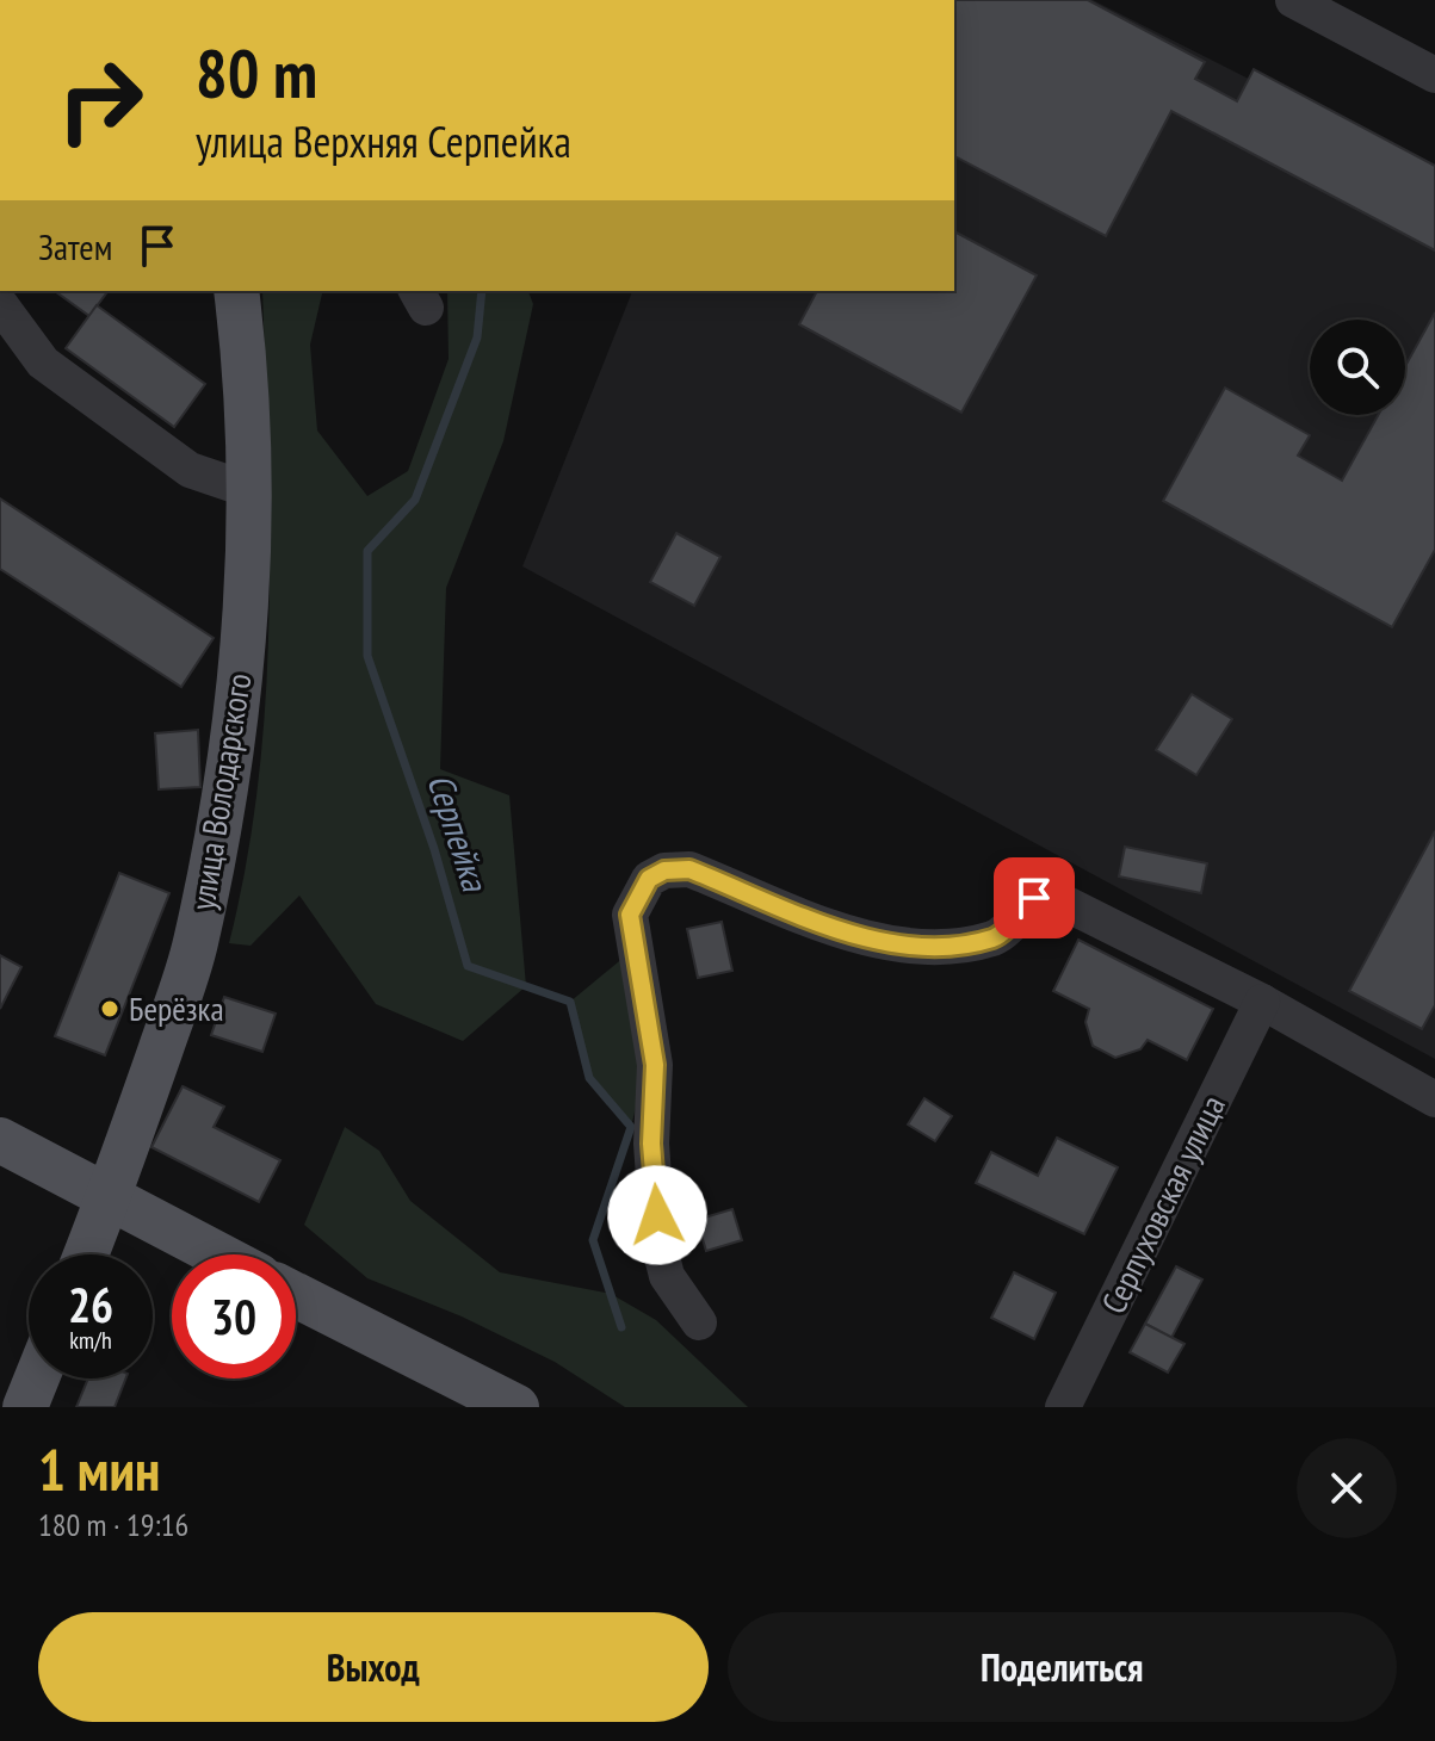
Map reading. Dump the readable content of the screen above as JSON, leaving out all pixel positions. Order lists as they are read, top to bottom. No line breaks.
{"streets":{"main road":["улица Володарского"],"street":["Серпуховская улица"]},"water":["Серпейка"],"places":["Берёзка"],"page":{"turn":["80 m","улица Верхняя Серпейка"],"then":"Затем","speed":"26 km/h","limit":"30","heading":["1 мин","180 m · 19:16"],"buttons":["Выход","Поделиться"]}}
